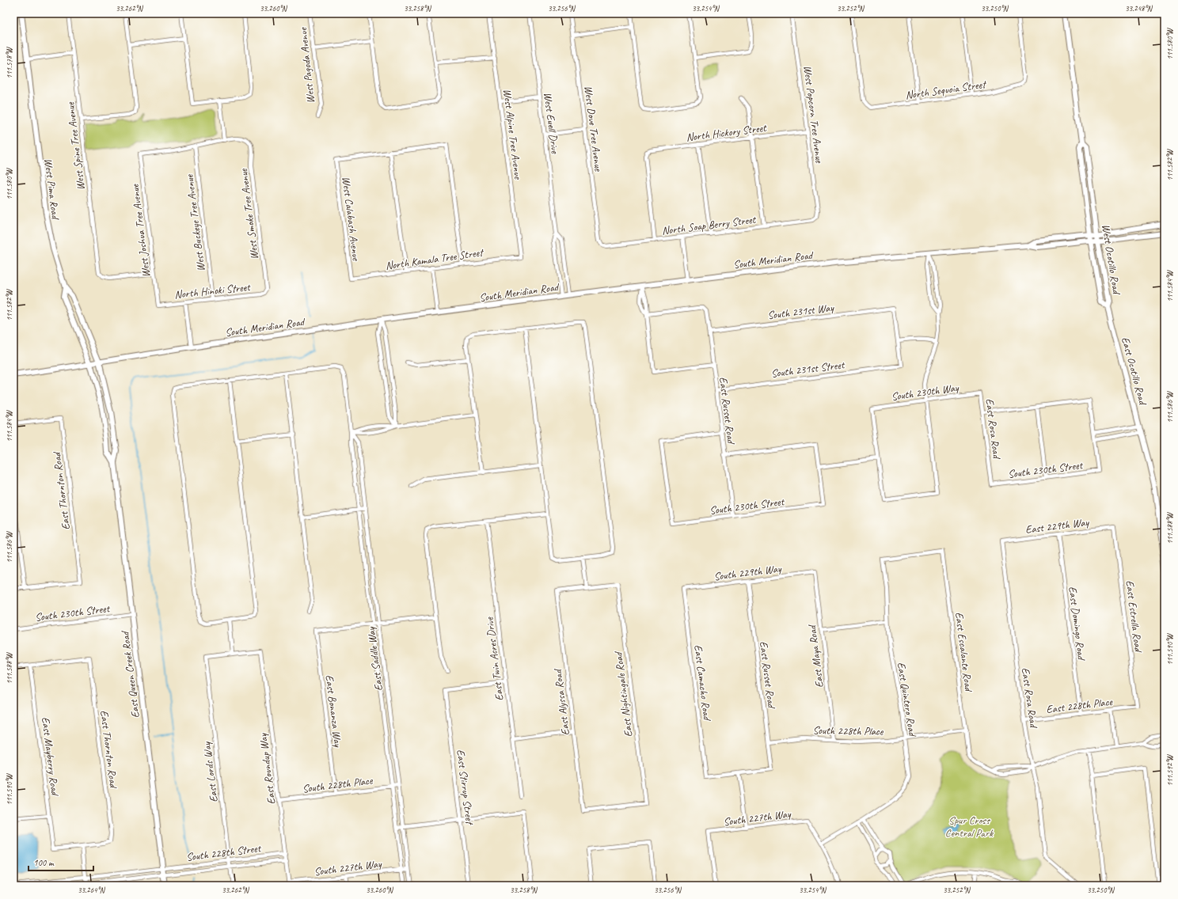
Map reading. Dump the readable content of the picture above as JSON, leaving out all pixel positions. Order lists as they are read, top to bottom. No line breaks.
{"streets":{"main road":["West Pima Road","West Ocotillo Road","South Meridian Road","East Ocotillo Road","East Queen Creek Road"],"street":["West Pagoda Avenue","North Sequoia Street","West Popcorn Tree Avenue","West Euell Drive","West Dove Tree Avenue","North Hickory Street","West Alpine Tree Avenue","West Spine Tree Avenue","West Smoke Tree Avenue","West Calabash Avenue","West Buckeye Tree Avenue","North Soap Berry Street","West Joshua Tree Avenue","North Kamala Tree Street","North Hinoki Street","South 231st Way","South 231st Street","South 230th Way","East Russet Road","East Rosa Road","South 230th Street","East Thornton Road","East 229th Way","South 229th Way","East Estrella Road","East Domingo Road","East Escalante Road","East Maya Road","East Saddle Way","East Twin Acres Drive","East Camacho Road","East Nightingale Road","East Quintero Road","East Alyssa Road","East 228th Place","East Bonanza Way","South 228th Place","East Mayberry Road","East Roundup Way","East Lords Way","East Stirrup Street","South 227th Way","South 228th Street"]},"crossings":[["West Popcorn Tree Avenue","North Hickory Street"],["West Popcorn Tree Avenue","North Soap Berry Street"],["West Euell Drive","South Meridian Road"],["West Dove Tree Avenue","North Soap Berry Street"],["North Hickory Street","North Soap Berry Street"],["West Alpine Tree Avenue","North Kamala Tree Street"],["West Spine Tree Avenue","West Joshua Tree Avenue"],["West Pima Road","South Meridian Road"],["West Pima Road","East Queen Creek Road"],["West Smoke Tree Avenue","North Hinoki Street"],["West Calabash Avenue","North Kamala Tree Street"],["West Buckeye Tree Avenue","West Joshua Tree Avenue"],["West Buckeye Tree Avenue","North Hinoki Street"],["West Joshua Tree Avenue","North Hinoki Street"],["West Ocotillo Road","South Meridian Road"],["West Ocotillo Road","East Ocotillo Road"],["South Meridian Road","East Queen Creek Road"],["South 231st Way","South 231st Street"],["South 231st Way","East Russet Road"],["South 231st Street","East Russet Road"],["South 230th Way","East Rosa Road"],["East Russet Road","South 230th Street"],["East Russet Road","South 229th Way"],["East Russet Road","East Camacho Road"],["East Russet Road","South 228th Place"],["East Rosa Road","South 230th Street"],["East Rosa Road","East 229th Way"],["East Rosa Road","East 228th Place"],["South 230th Street","East Queen Creek Road"],["East Thornton Road","East Mayberry Road"],["East 229th Way","East Estrella Road"],["East 229th Way","East Domingo Road"],["South 229th Way","East Maya Road"],["South 229th Way","East Camacho Road"],["East Estrella Road","East 228th Place"],["East Domingo Road","East 228th Place"],["East Escalante Road","East Quintero Road"],["East Escalante Road","South 228th Place"],["East Maya Road","South 228th Place"],["East Saddle Way","East Bonanza Way"],["East Saddle Way","South 228th Place"],["East Saddle Way","South 227th Way"],["East Twin Acres Drive","East Stirrup Street"],["East Queen Creek Road","South 228th Street"],["East Nightingale Road","East Alyssa Road"],["East Quintero Road","South 228th Place"],["East Quintero Road","South 227th Way"],["East Bonanza Way","South 228th Place"],["South 228th Place","East Roundup Way"],["East Roundup Way","East Lords Way"],["East Roundup Way","South 227th Way"],["East Roundup Way","South 228th Street"],["East Lords Way","South 228th Street"]],"parks":["Spur Cross Central Park"],"scale_bar":"100 m","coordinates":["33.262°N","33.260°N","33.258°N","33.256°N","33.254°N","33.252°N","33.250°N","33.248°N","111.580°W","111.578°W","111.582°W","111.584°W","111.586°W","111.588°W","111.590°W","111.592°W","33.264°N"]}
